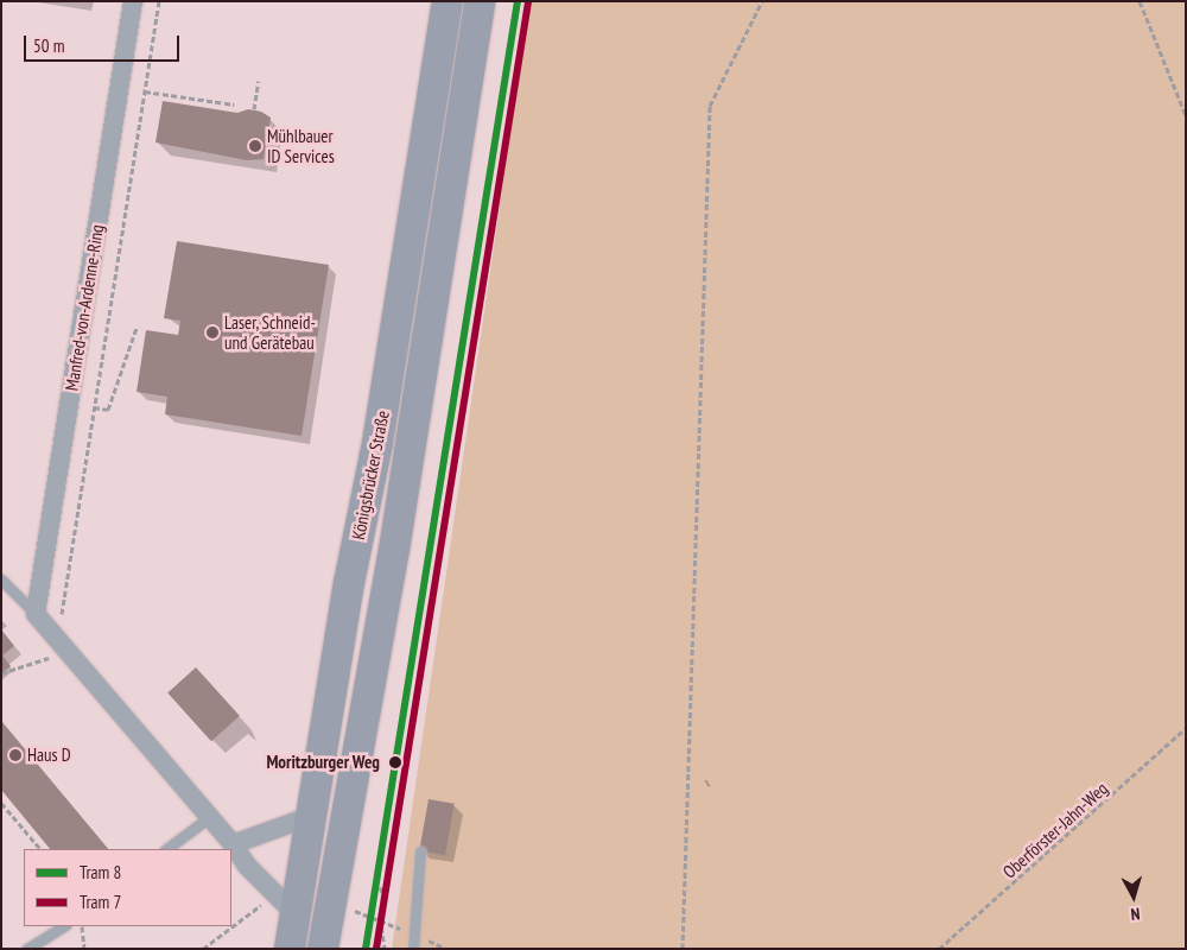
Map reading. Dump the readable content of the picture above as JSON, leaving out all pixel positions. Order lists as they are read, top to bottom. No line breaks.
{"streets":{"main road":["Königsbrücker Straße"],"street":["Manfred-von-Ardenne-Ring"],"path":["Oberförster-Jahn-Weg"]},"places":["Mühlbauer ID Services","Laser, Schneid- und Gerätebau","Haus D","Moritzburger Weg"],"lines":["tram line 8","tram line 7"],"legend":["Tram 8","Tram 7"],"scale_bar":"50 m","north":"bottom"}
